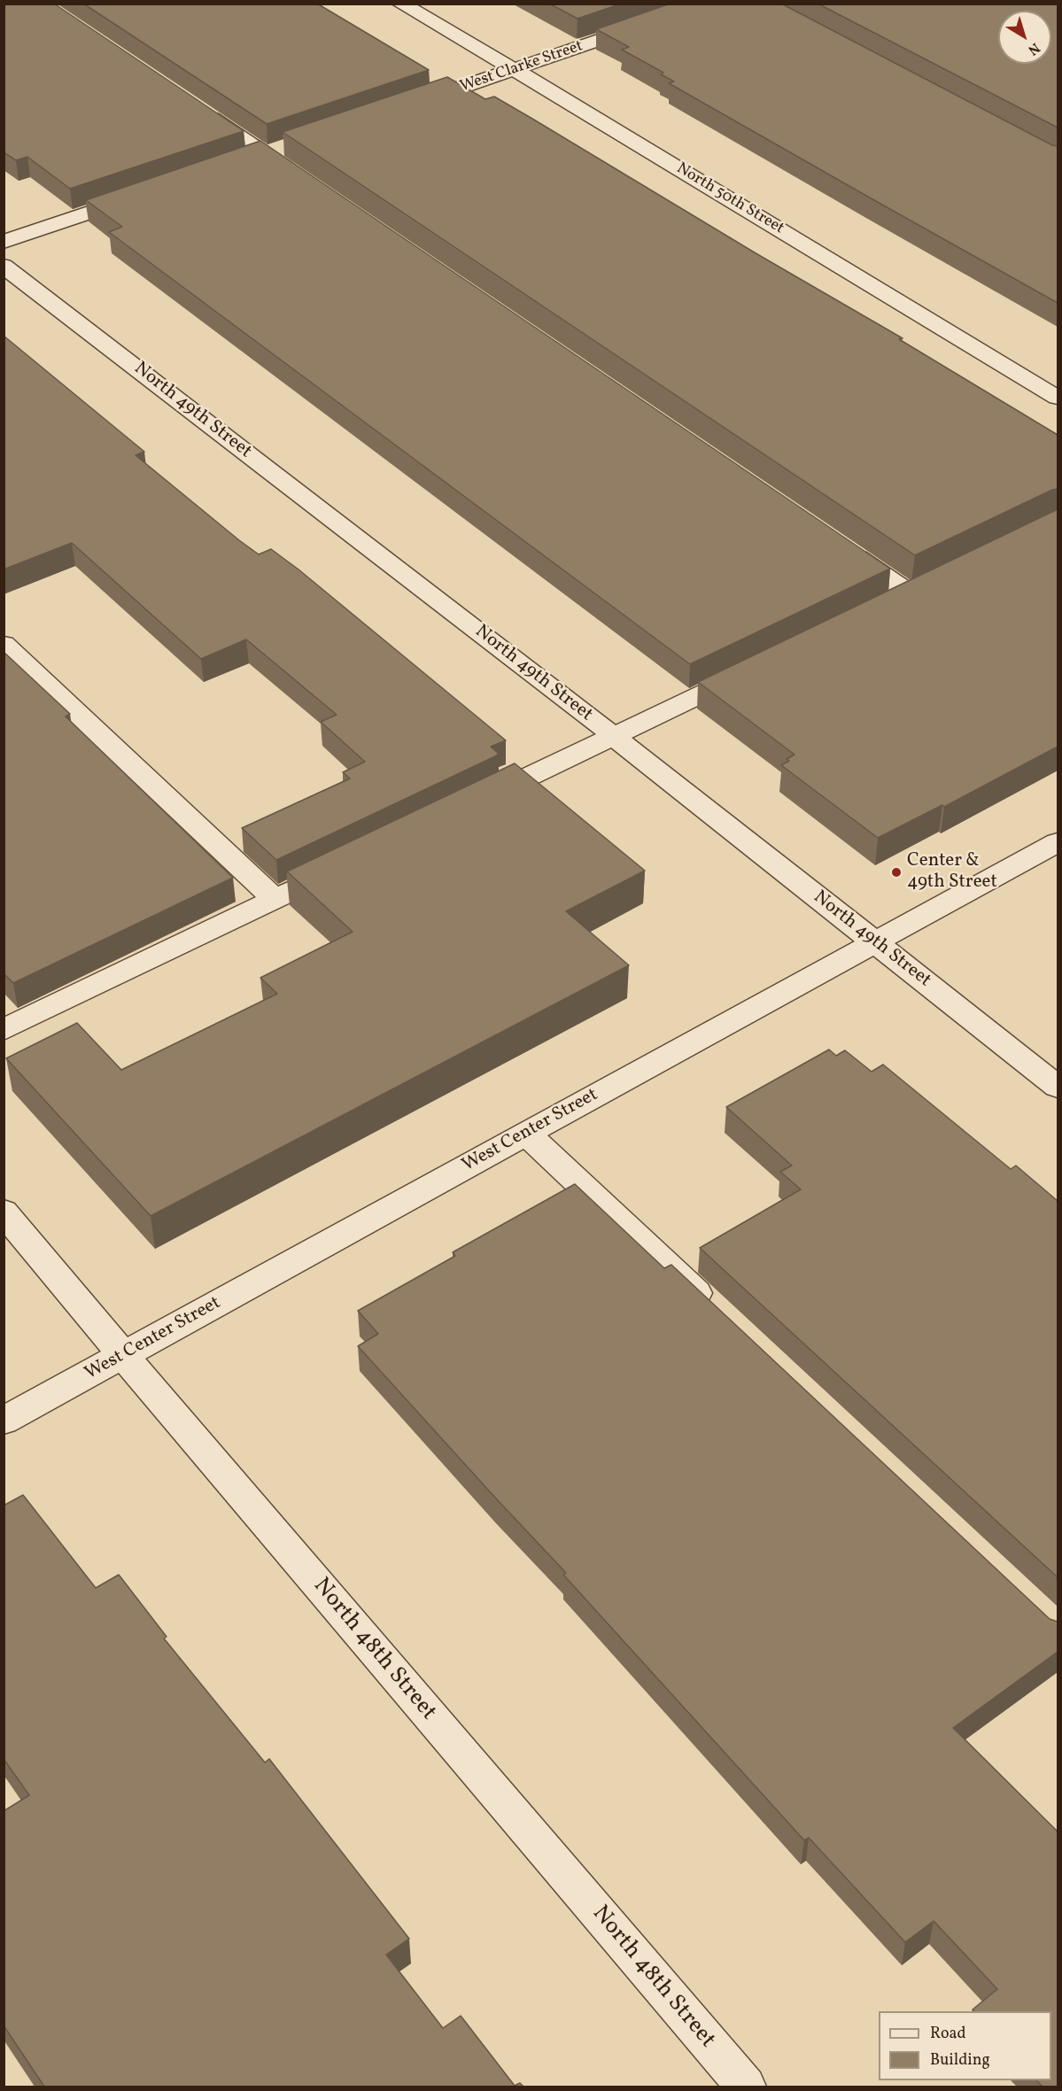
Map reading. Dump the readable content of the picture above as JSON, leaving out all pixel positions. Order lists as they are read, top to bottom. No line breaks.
{"streets":{"street":["West Clarke Street","North 50th Street","North 49th Street","West Center Street","North 48th Street"]},"crossings":[["West Clarke Street","North 50th Street"],["North 49th Street","West Center Street"],["West Center Street","North 48th Street"]],"places":["Center & 49th Street"],"legend":["Road","Building"],"north":"bottom right"}
